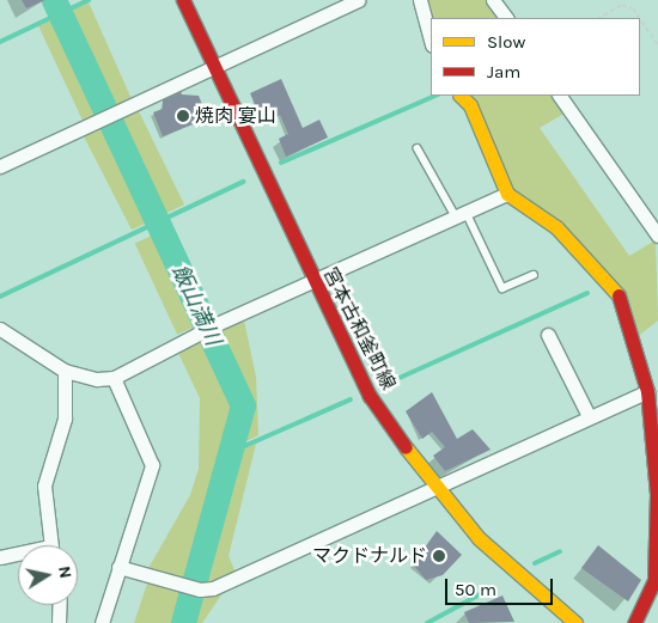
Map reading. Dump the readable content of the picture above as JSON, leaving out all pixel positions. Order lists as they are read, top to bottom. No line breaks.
{"streets":{"street":["宮本古和釜町線"]},"water":["飯山満川"],"places":["焼肉 宴山","マクドナルド"],"legend":["Slow","Jam"],"scale_bar":"50 m","north":"right"}
